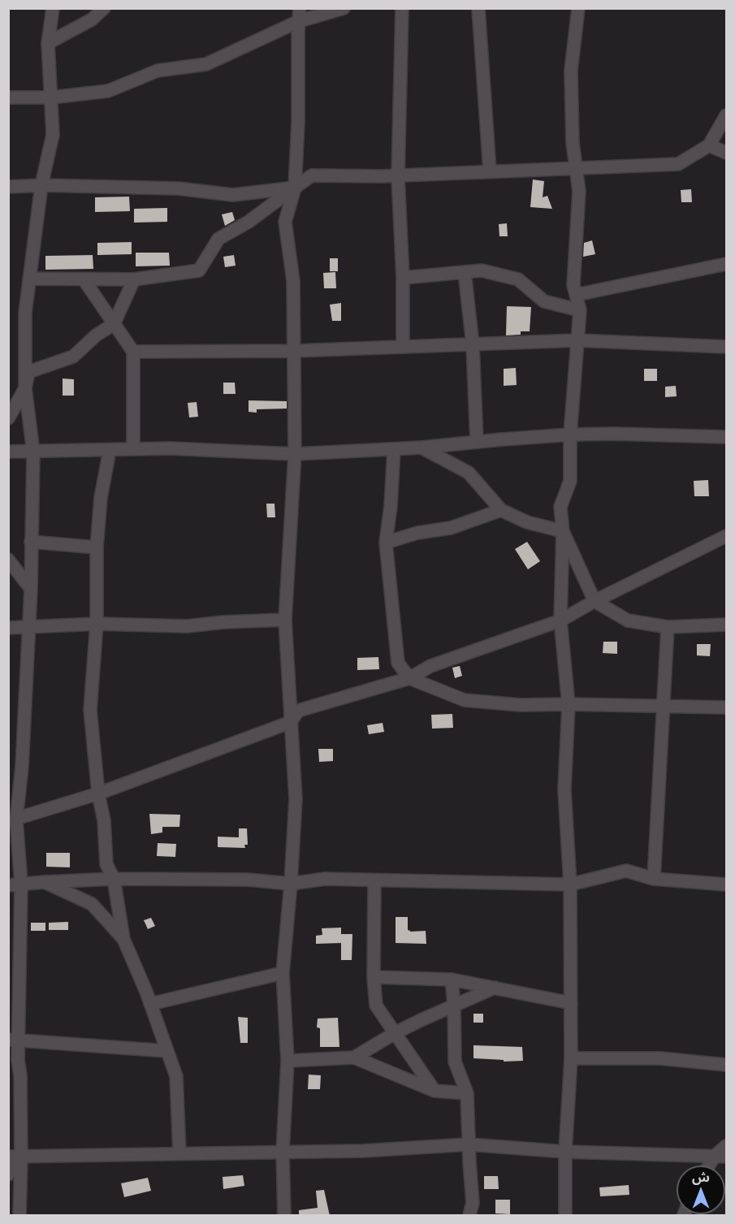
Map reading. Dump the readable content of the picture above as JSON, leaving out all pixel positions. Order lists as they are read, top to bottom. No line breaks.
{"north":"top"}
